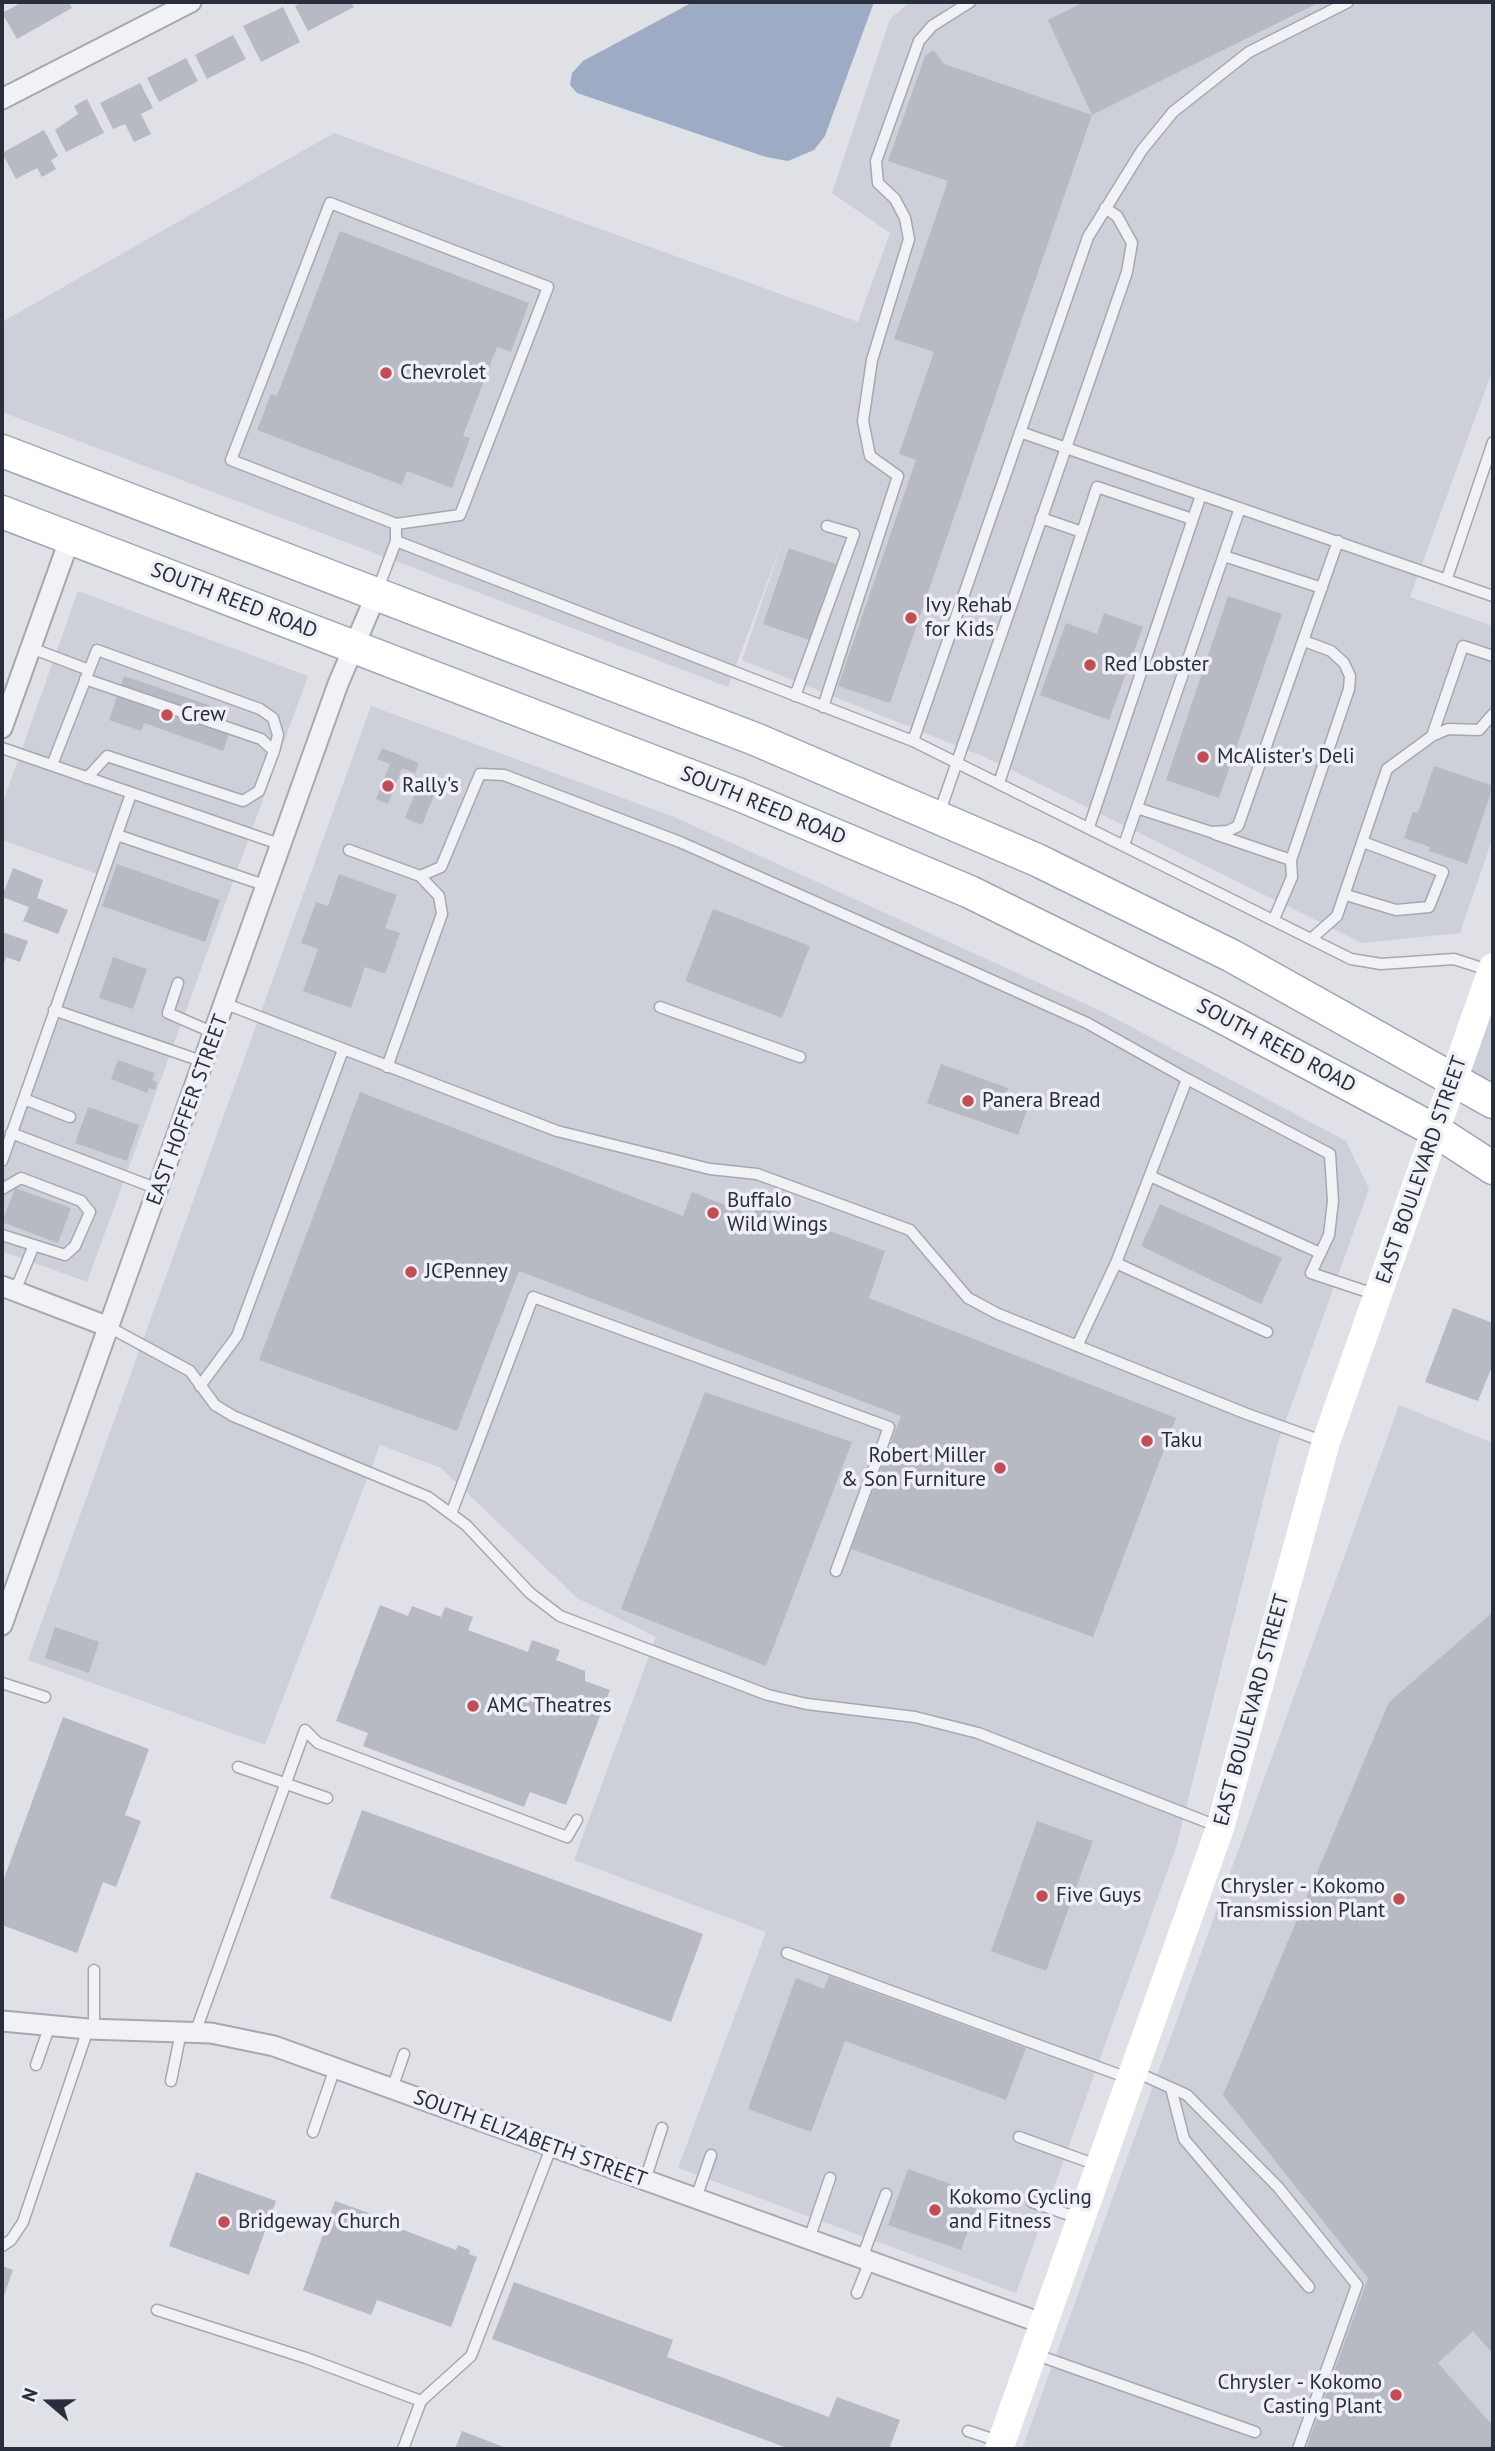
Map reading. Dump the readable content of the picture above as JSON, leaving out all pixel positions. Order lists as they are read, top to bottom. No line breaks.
{"streets":{"main road":["SOUTH REED ROAD","EAST BOULEVARD STREET"],"street":["EAST HOFFER STREET","SOUTH ELIZABETH STREET"]},"crossings":[["SOUTH REED ROAD","EAST HOFFER STREET"],["SOUTH REED ROAD","EAST BOULEVARD STREET"],["EAST BOULEVARD STREET","SOUTH ELIZABETH STREET"]],"places":["Chevrolet","Ivy Rehab for Kids","Red Lobster","Crew","McAlister's Deli","Rally's","Panera Bread","Buffalo Wild Wings","JCPenney","Taku","Robert Miller & Son Furniture","AMC Theatres","Five Guys","Chrysler - Kokomo Transmission Plant","Kokomo Cycling and Fitness","Bridgeway Church","Chrysler - Kokomo Casting Plant"],"north":"left"}
